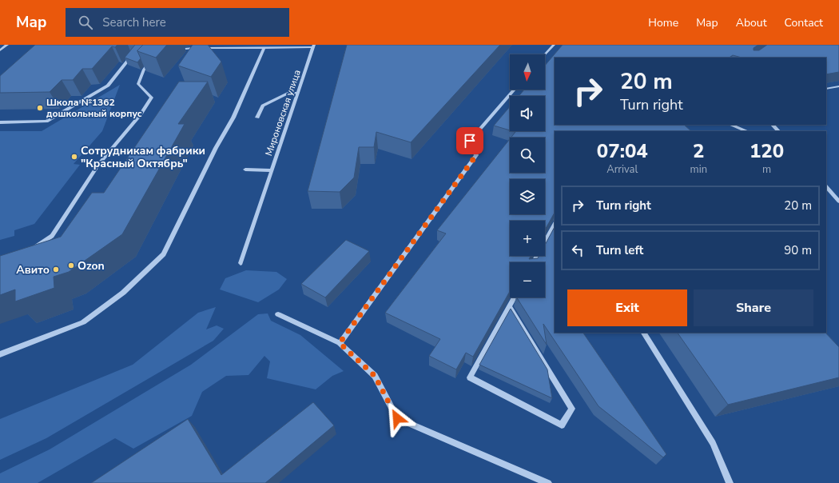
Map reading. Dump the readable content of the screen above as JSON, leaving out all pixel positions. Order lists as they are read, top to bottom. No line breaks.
{"streets":{"street":["Мироновская улица"]},"places":["Школа №1362 дошкольный корпус","Сотрудникам фабрики \"Красный Октябрь\"","Ozon","Авито"],"north":"bottom","page":{"header":"Map","search":"Search here","nav":["Home","Map","About","Contact"],"map_buttons":["+","−"],"turn":["20 m","Turn right"],"eta":["07:04","Arrival","2","min","120","m"],"list":[{"name":"Turn right","value":"20 m"},{"name":"Turn left","value":"90 m"}],"buttons":["Exit","Share"]}}
